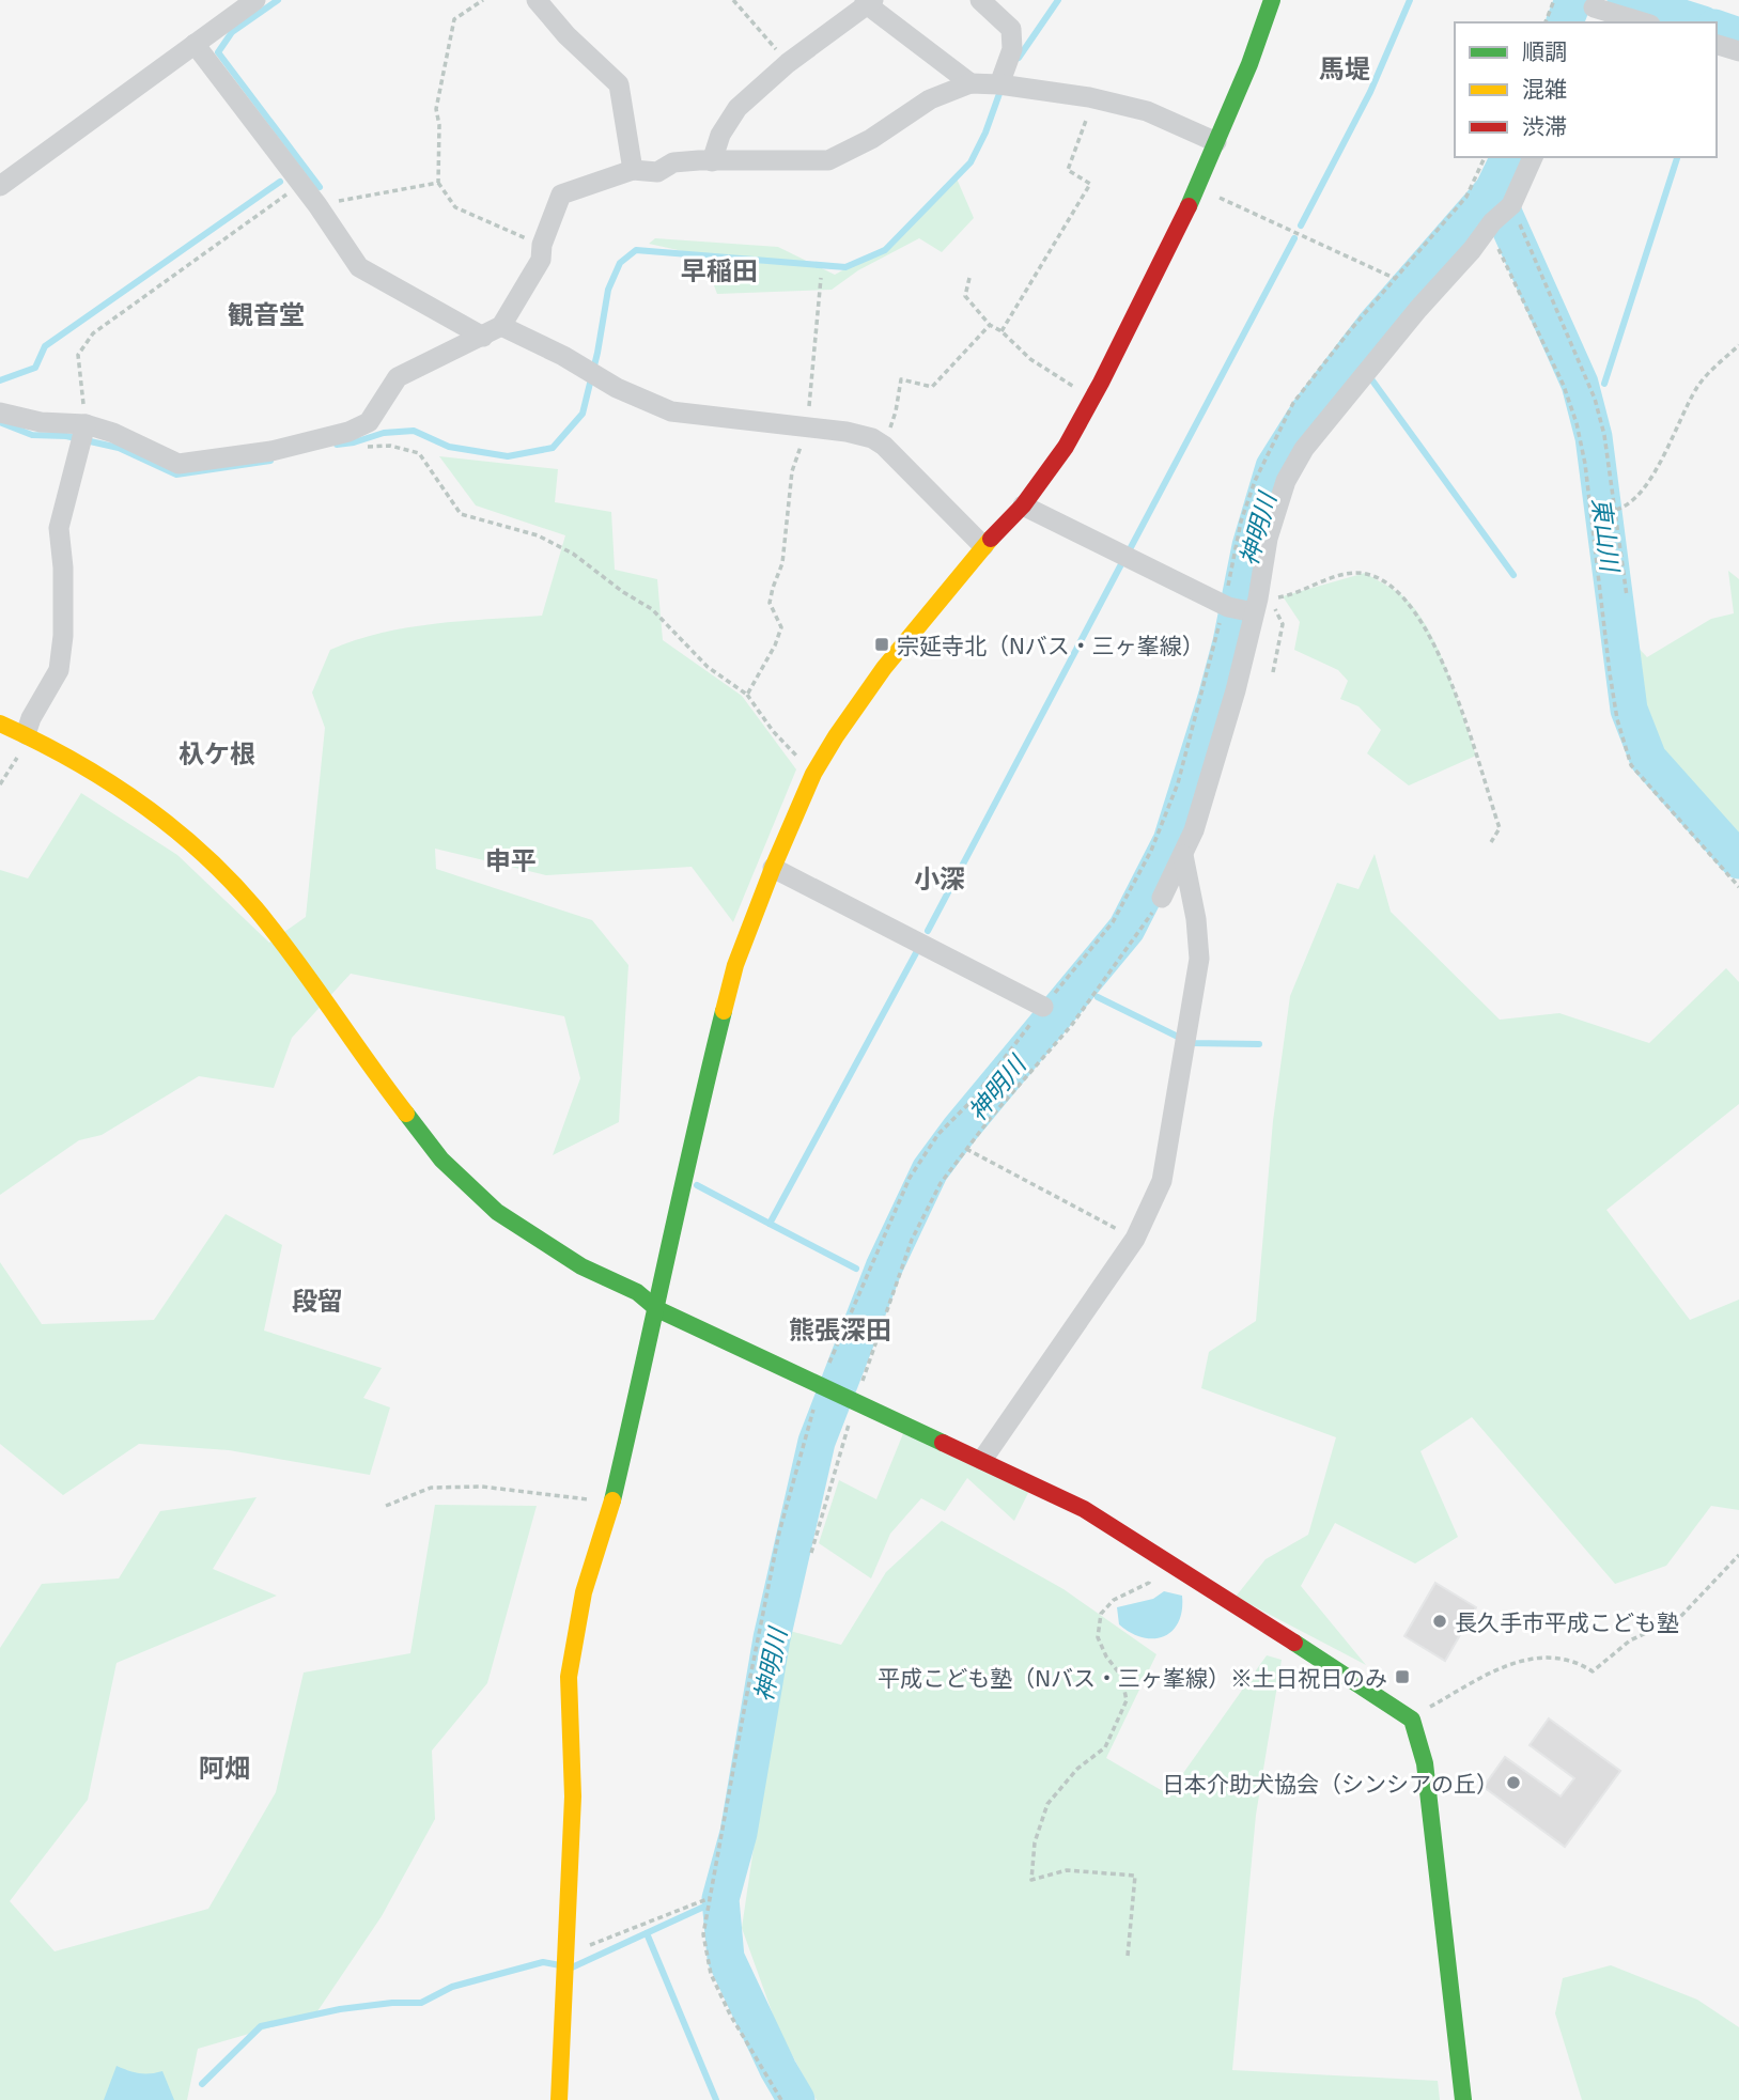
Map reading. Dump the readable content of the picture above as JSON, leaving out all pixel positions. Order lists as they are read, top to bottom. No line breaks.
{"districts":["馬堤","早稲田","観音堂","杁ケ根","申平","小深","段留","熊張深田","阿畑"],"water":["神明川","東山川"],"places":{"transit":["宗延寺北（Nバス・三ヶ峯線）","平成こども塾（Nバス・三ヶ峯線）※土日祝日のみ"],"other":["長久手市平成こども塾","日本介助犬協会（シンシアの丘）"]},"legend":["順調","混雑","渋滞"]}
